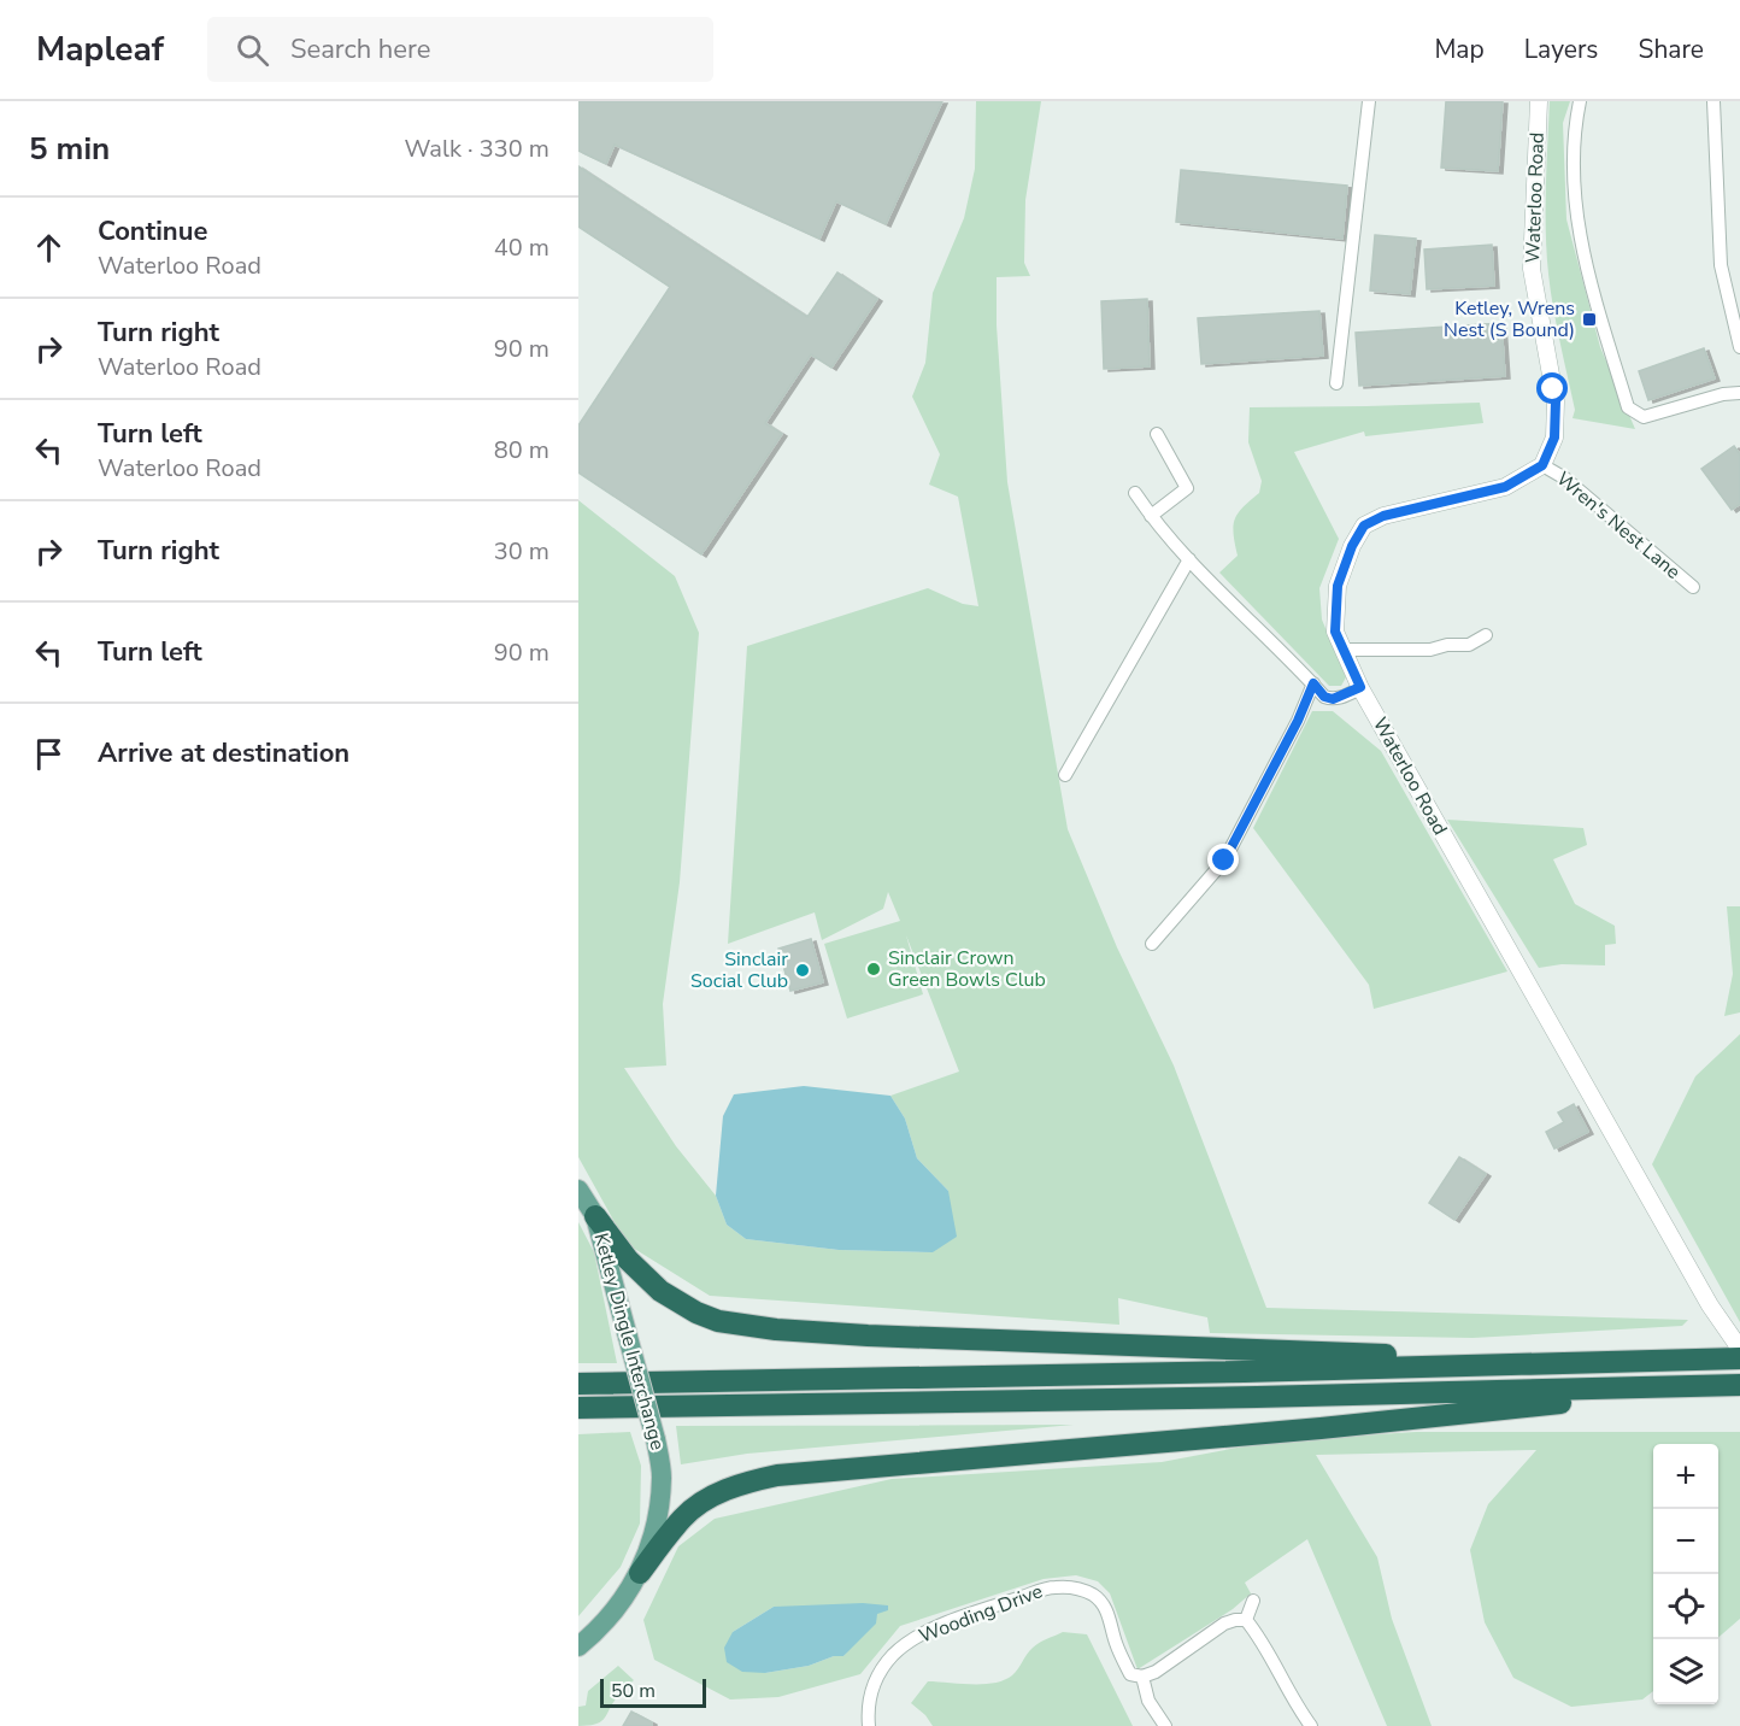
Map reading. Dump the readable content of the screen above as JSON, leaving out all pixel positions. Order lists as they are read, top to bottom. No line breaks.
{"streets":{"main road":["Ketley Dingle Interchange"],"street":["Waterloo Road","Wren's Nest Lane","Wooding Drive"]},"crossings":[["Waterloo Road","Wren's Nest Lane"]],"places":{"transit":["Ketley, Wrens Nest (S Bound)"],"other":["Sinclair Crown Green Bowls Club","Sinclair Social Club"]},"scale_bar":"50 m","page":{"header":"Mapleaf","search":"Search here","nav":["Map","Layers","Share"],"heading":["5 min","Walk · 330 m"],"list":[["Continue","Waterloo Road","40 m"],["Turn right","Waterloo Road","90 m"],["Turn left","Waterloo Road","80 m"],["Turn right","30 m"],["Turn left","90 m"],"Arrive at destination"],"map_buttons":["+","−"],"scale":"50 m"}}
